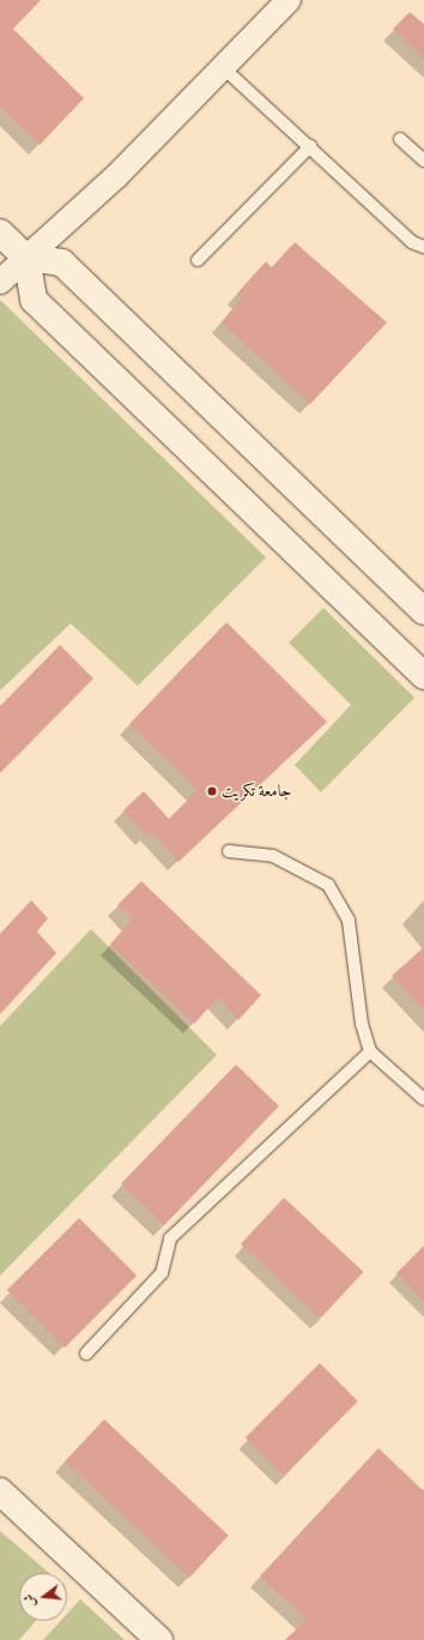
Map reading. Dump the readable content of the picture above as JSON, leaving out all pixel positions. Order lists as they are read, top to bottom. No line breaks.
{"places":["جامعة تكريت"],"north":"left"}
